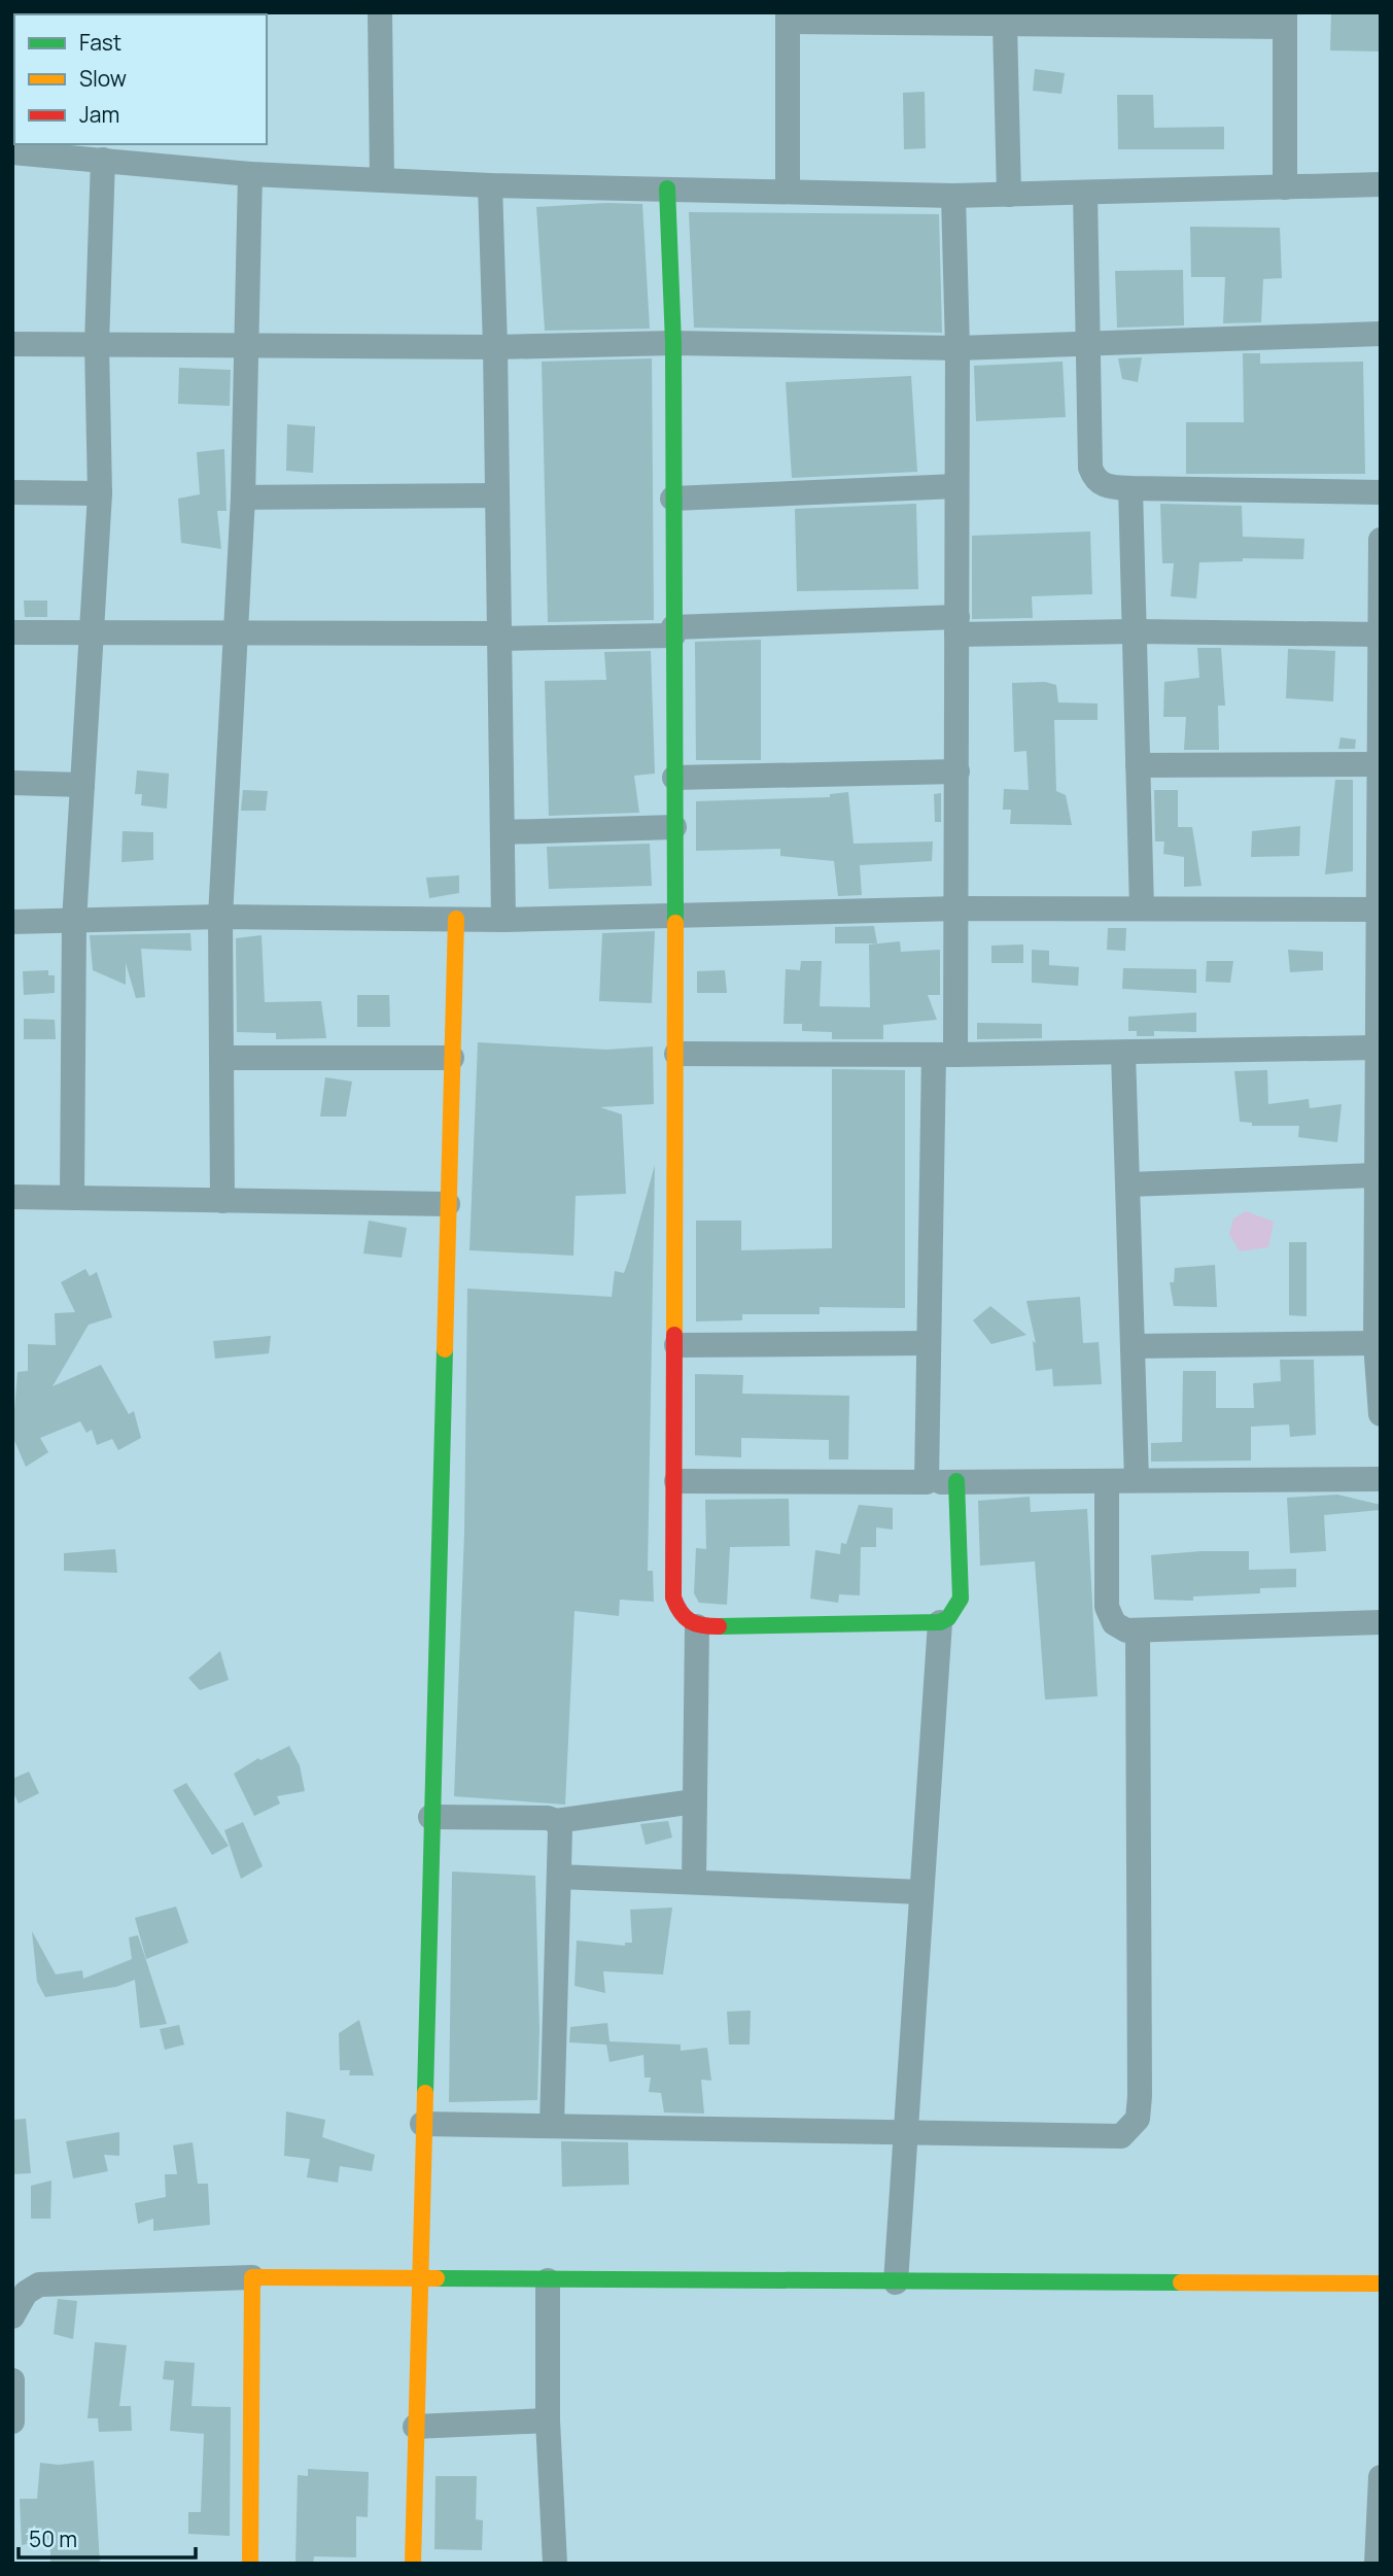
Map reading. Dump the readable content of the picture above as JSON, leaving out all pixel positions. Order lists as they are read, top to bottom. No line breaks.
{"legend":["Fast","Slow","Jam"],"scale_bar":"50 m"}
